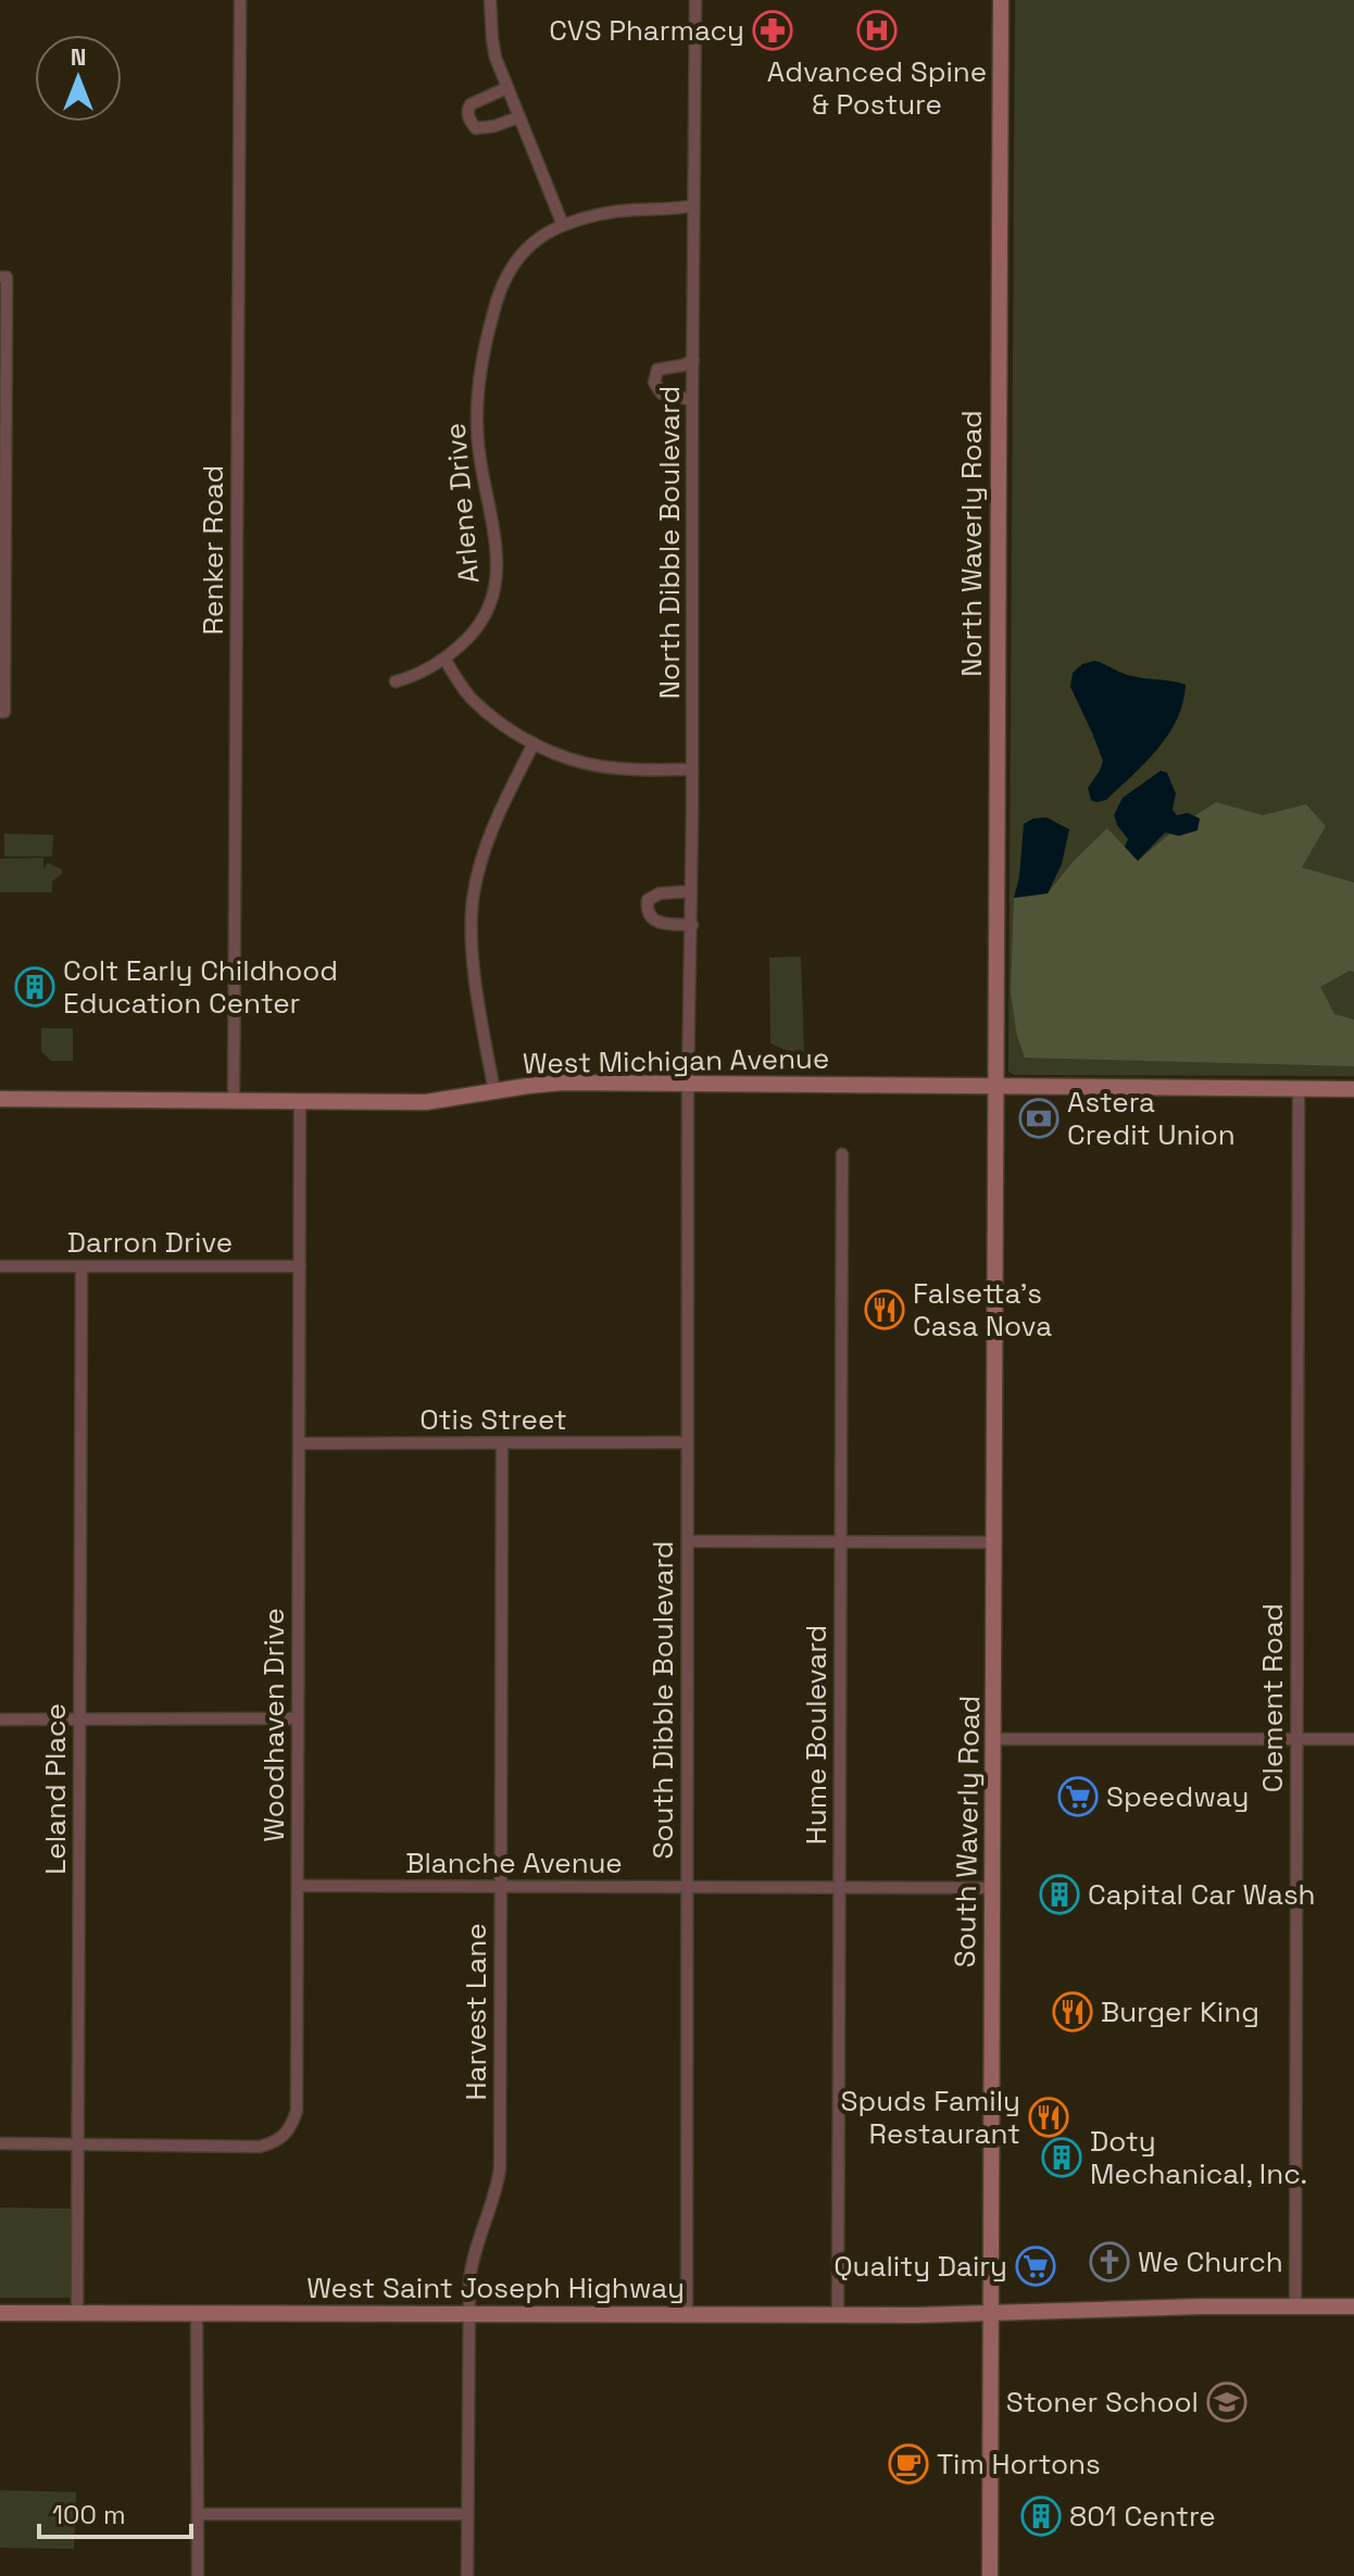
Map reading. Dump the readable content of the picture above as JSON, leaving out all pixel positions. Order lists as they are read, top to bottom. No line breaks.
{"streets":{"street":["Arlene Drive","North Dibble Boulevard","North Waverly Road","Renker Road","West Michigan Avenue","Darron Drive","Otis Street","Clement Road","South Dibble Boulevard","Woodhaven Drive","Hume Boulevard","Leland Place","South Waverly Road","Blanche Avenue","Harvest Lane","West Saint Joseph Highway"]},"crossings":[["Arlene Drive","North Dibble Boulevard"],["North Dibble Boulevard","West Michigan Avenue"],["North Dibble Boulevard","South Dibble Boulevard"],["North Waverly Road","West Michigan Avenue"],["North Waverly Road","South Waverly Road"],["Renker Road","West Michigan Avenue"],["West Michigan Avenue","Clement Road"],["West Michigan Avenue","South Dibble Boulevard"],["West Michigan Avenue","Woodhaven Drive"],["West Michigan Avenue","South Waverly Road"],["Darron Drive","Woodhaven Drive"],["Darron Drive","Leland Place"],["Otis Street","South Dibble Boulevard"],["Otis Street","Woodhaven Drive"],["Otis Street","Harvest Lane"],["Clement Road","West Saint Joseph Highway"],["South Dibble Boulevard","Blanche Avenue"],["South Dibble Boulevard","West Saint Joseph Highway"],["Woodhaven Drive","Leland Place"],["Woodhaven Drive","Blanche Avenue"],["Hume Boulevard","Blanche Avenue"],["Hume Boulevard","West Saint Joseph Highway"],["Leland Place","West Saint Joseph Highway"],["South Waverly Road","Blanche Avenue"],["South Waverly Road","West Saint Joseph Highway"],["Blanche Avenue","Harvest Lane"],["Harvest Lane","West Saint Joseph Highway"]],"places":{"pharmacy":["CVS Pharmacy"],"hospital":["Advanced Spine & Posture"],"building":["Colt Early Childhood Education Center","Capital Car Wash","Doty Mechanical, Inc.","801 Centre"],"bank":["Astera Credit Union"],"restaurant":["Falsetta's Casa Nova","Burger King","Spuds Family Restaurant"],"supermarket":["Speedway","Quality Dairy"],"church":["We Church"],"school or university":["Stoner School"],"cafe":["Tim Hortons"]},"scale_bar":"100 m","north":"top"}
